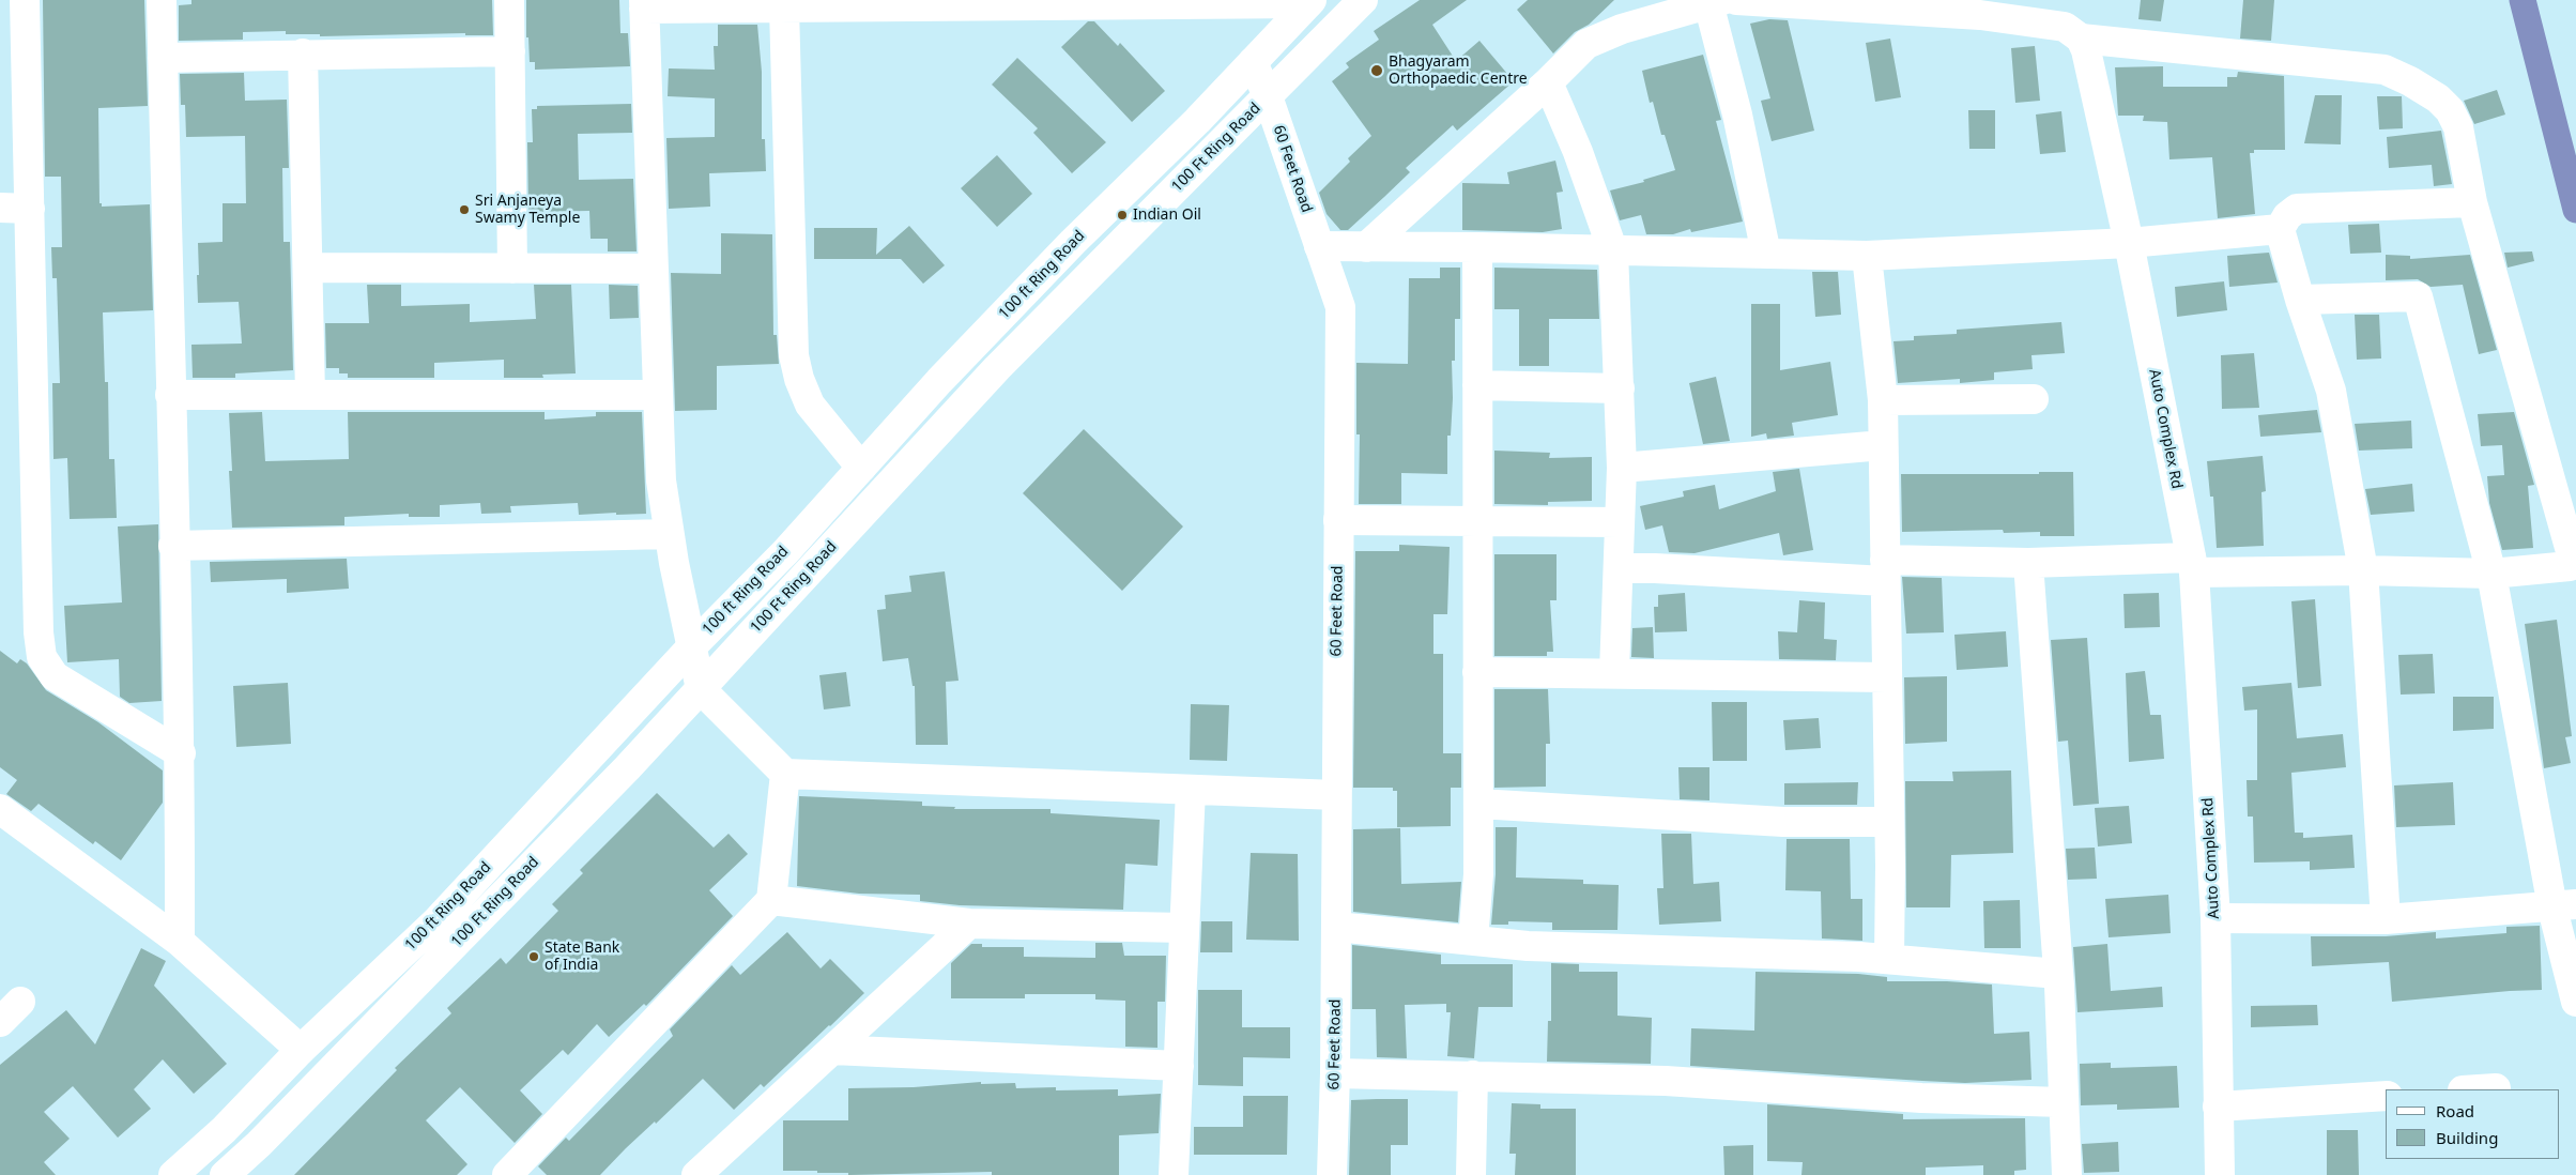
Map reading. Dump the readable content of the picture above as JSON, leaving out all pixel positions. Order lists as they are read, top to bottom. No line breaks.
{"streets":{"street":["100 Ft Ring Road","60 Feet Road","100 ft Ring Road","Auto Complex Rd"]},"crossings":[["100 Ft Ring Road","60 Feet Road"],["60 Feet Road","100 ft Ring Road"]],"places":["Bhagyaram Orthopaedic Centre","Sri Anjaneya Swamy Temple","Indian Oil","State Bank of India"],"legend":["Road","Building"]}
